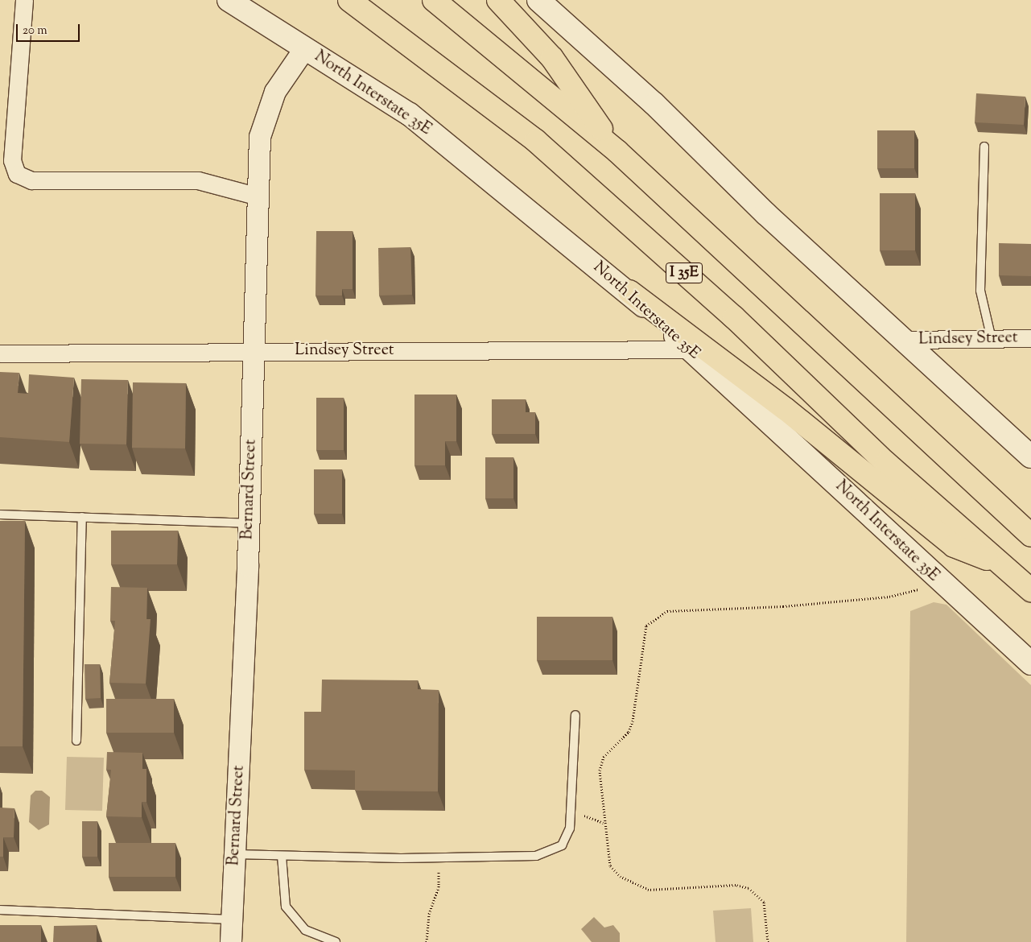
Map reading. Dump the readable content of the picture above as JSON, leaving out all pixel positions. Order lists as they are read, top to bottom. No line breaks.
{"streets":{"highway":["I 35E"],"main road":["North Interstate 35E"],"street":["Lindsey Street","Bernard Street"]},"crossings":[["North Interstate 35E","Lindsey Street"],["North Interstate 35E","Bernard Street"],["Lindsey Street","Bernard Street"]],"scale_bar":"20 m"}
